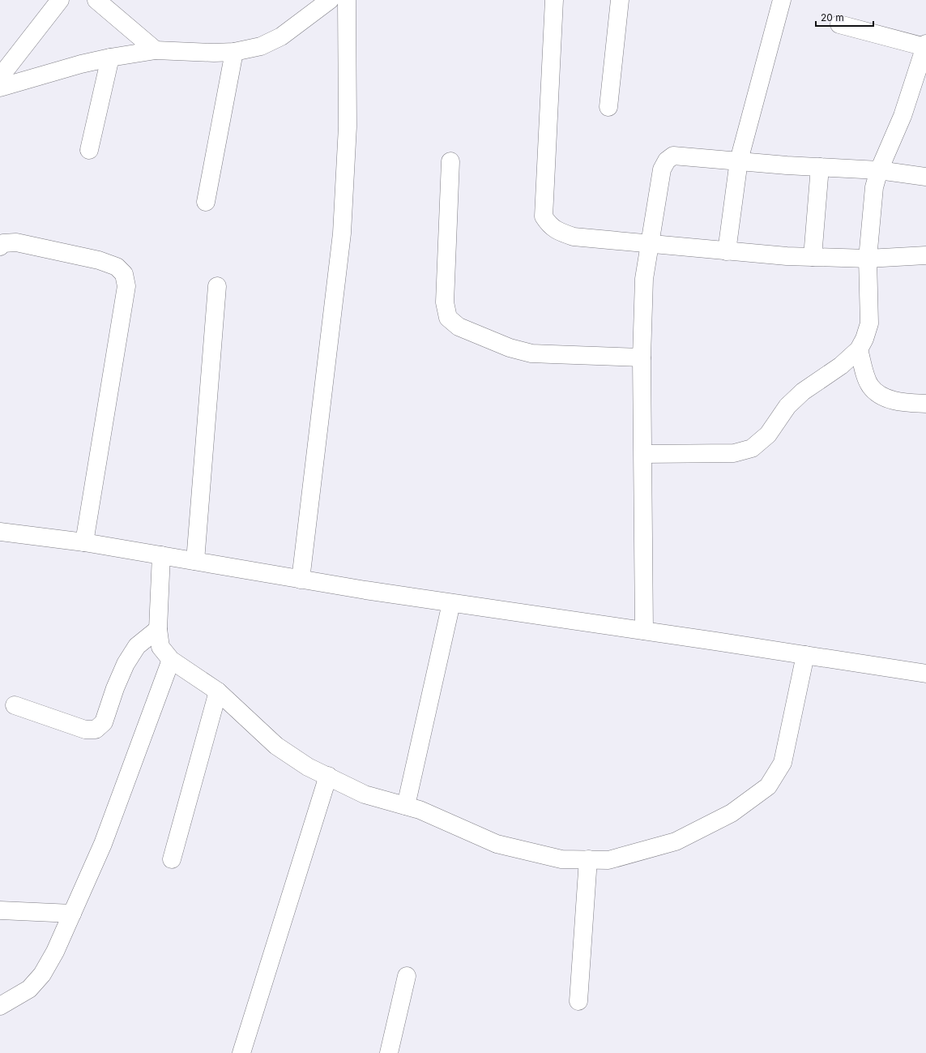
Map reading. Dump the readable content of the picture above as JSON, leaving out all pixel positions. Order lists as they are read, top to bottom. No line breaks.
{"scale_bar":"20 m"}
